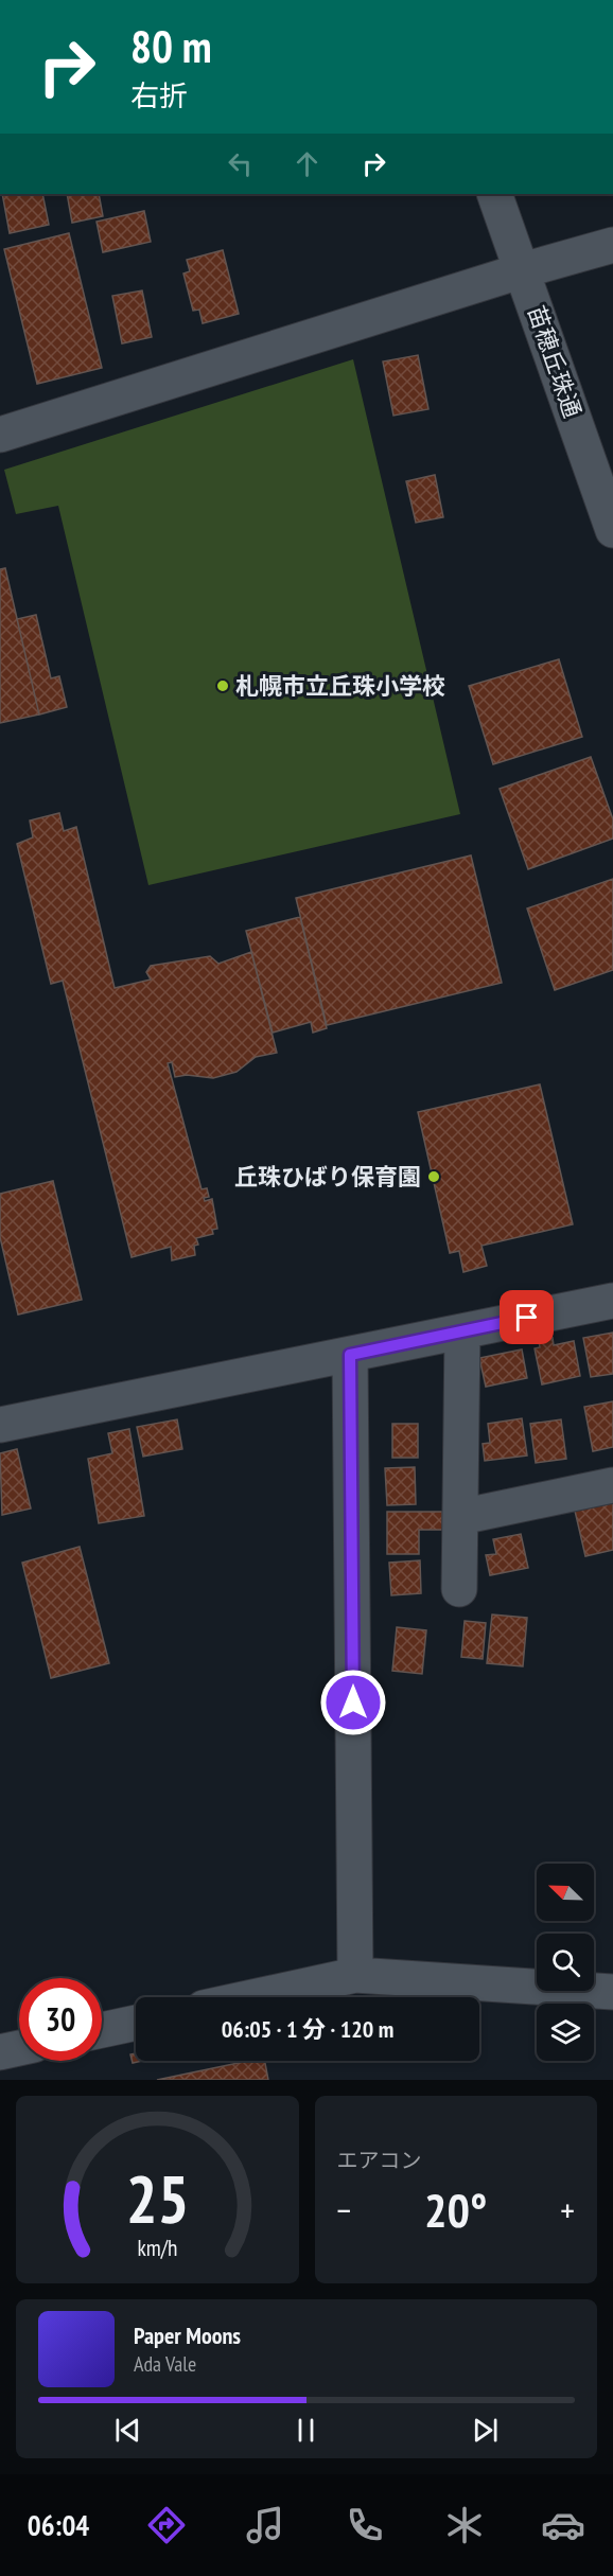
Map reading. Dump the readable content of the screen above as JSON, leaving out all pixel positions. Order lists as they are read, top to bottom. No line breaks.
{"streets":{"street":["苗穂丘珠通"]},"places":["札幌市立丘珠小学校","丘珠ひばり保育園"],"north":"top left","page":{"turn":["80 m","右折"],"limit":"30","trip":"06:05 · 1 分 · 120 m","tile":"エアコン","heat":["−","20°","+"],"song":["Paper Moons","Ada Vale"],"tabs":"06:04","gauge":["25","km/h"]}}
